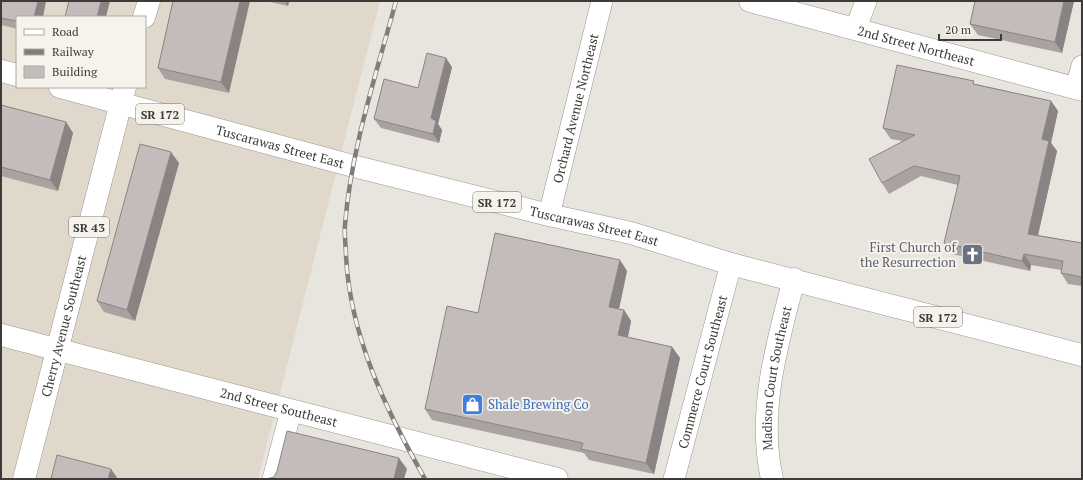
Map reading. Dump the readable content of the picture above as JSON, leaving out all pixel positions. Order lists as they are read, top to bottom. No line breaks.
{"streets":{"main road":["2nd Street Northeast","SR 172","Tuscarawas Street East","SR 43","Cherry Avenue Southeast","Madison Court Southeast","2nd Street Southeast"],"street":["Orchard Avenue Northeast","Commerce Court Southeast"]},"crossings":[["Orchard Avenue Northeast","Tuscarawas Street East"],["Tuscarawas Street East","Cherry Avenue Southeast"],["Tuscarawas Street East","Commerce Court Southeast"],["Tuscarawas Street East","Madison Court Southeast"],["Cherry Avenue Southeast","2nd Street Southeast"]],"places":{"church":["First Church of the Resurrection"],"shop":["Shale Brewing Co"]},"legend":["Road","Railway","Building"],"scale_bar":"20 m"}
